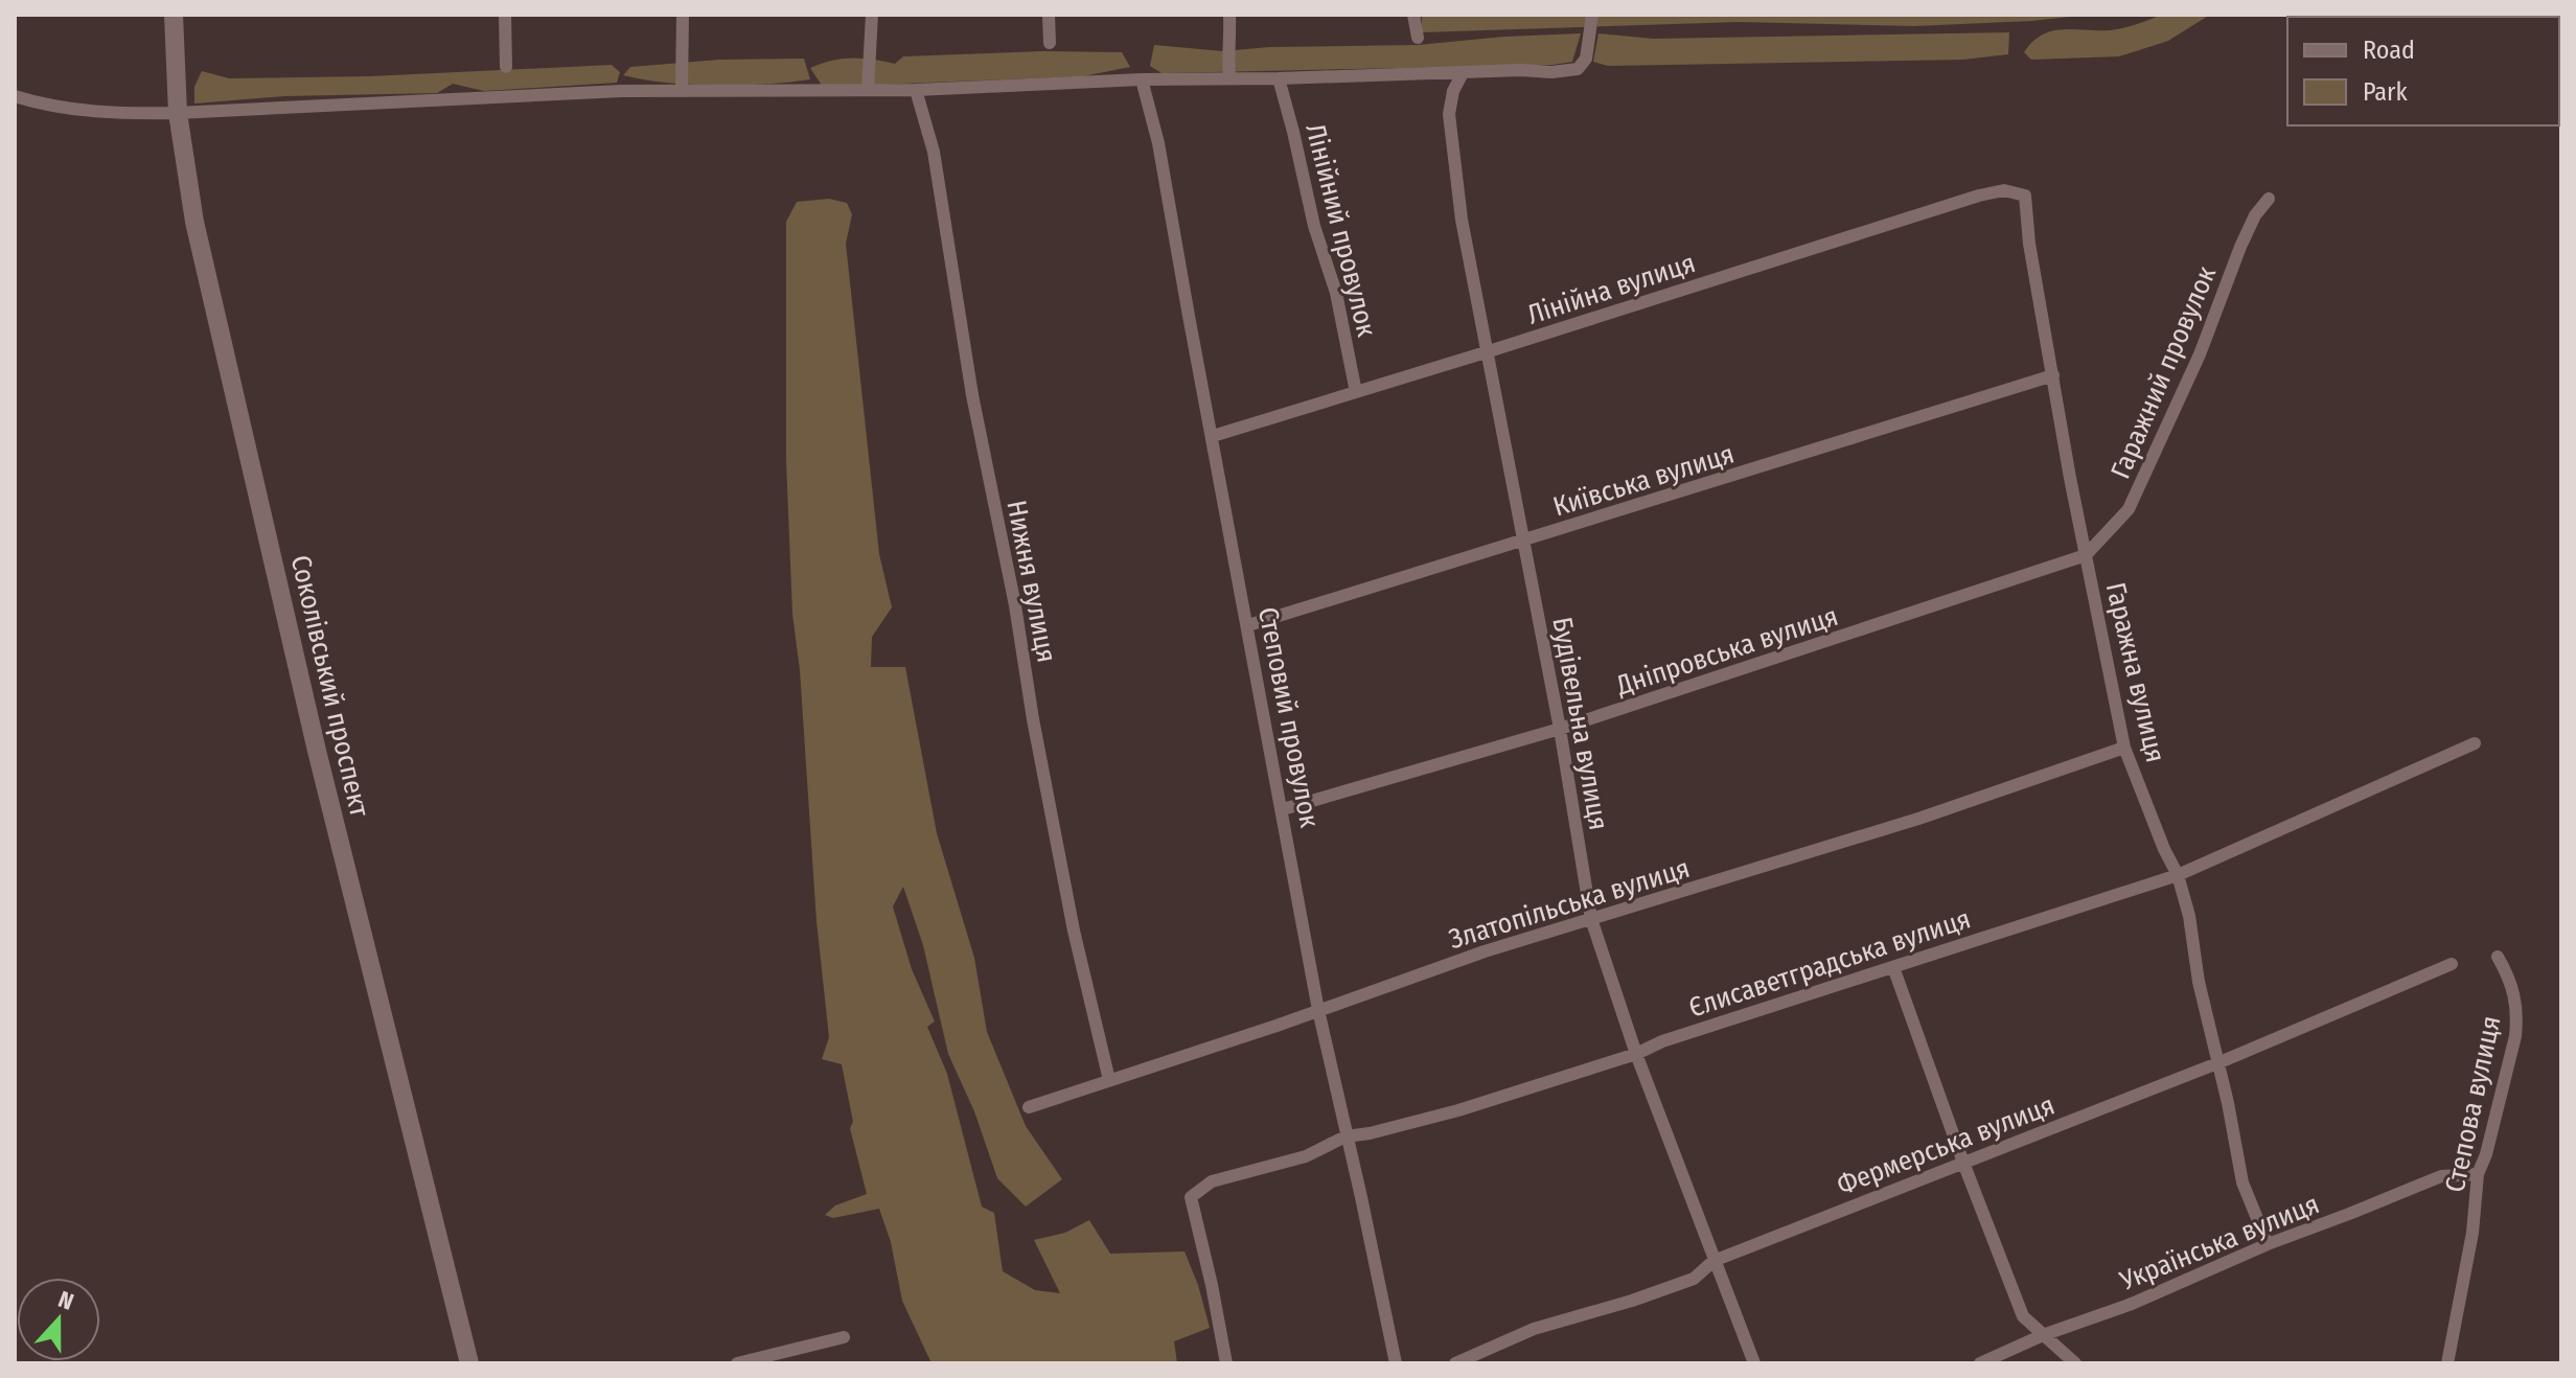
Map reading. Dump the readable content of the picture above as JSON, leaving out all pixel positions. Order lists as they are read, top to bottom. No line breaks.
{"streets":{"street":["Лінійний провулок","Лінійна вулиця","Гаражний провулок","Київська вулиця","Нижня вулиця","Дніпровська вулиця","Гаражна вулиця","Соколівський проспект","Степовий провулок","Будівельна вулиця","Златопільська вулиця","Єлисаветградська вулиця","Степова вулиця","Фермерська вулиця","Українська вулиця"]},"crossings":[["Лінійний провулок","Лінійна вулиця"],["Лінійна вулиця","Гаражна вулиця"],["Лінійна вулиця","Степовий провулок"],["Лінійна вулиця","Будівельна вулиця"],["Гаражний провулок","Дніпровська вулиця"],["Гаражний провулок","Гаражна вулиця"],["Київська вулиця","Гаражна вулиця"],["Київська вулиця","Степовий провулок"],["Київська вулиця","Будівельна вулиця"],["Нижня вулиця","Златопільська вулиця"],["Дніпровська вулиця","Гаражна вулиця"],["Дніпровська вулиця","Степовий провулок"],["Дніпровська вулиця","Будівельна вулиця"],["Гаражна вулиця","Златопільська вулиця"],["Гаражна вулиця","Єлисаветградська вулиця"],["Гаражна вулиця","Фермерська вулиця"],["Гаражна вулиця","Українська вулиця"],["Степовий провулок","Златопільська вулиця"],["Степовий провулок","Єлисаветградська вулиця"],["Будівельна вулиця","Златопільська вулиця"],["Будівельна вулиця","Єлисаветградська вулиця"],["Будівельна вулиця","Фермерська вулиця"],["Степова вулиця","Українська вулиця"]],"legend":["Road","Park"],"north":"top"}
